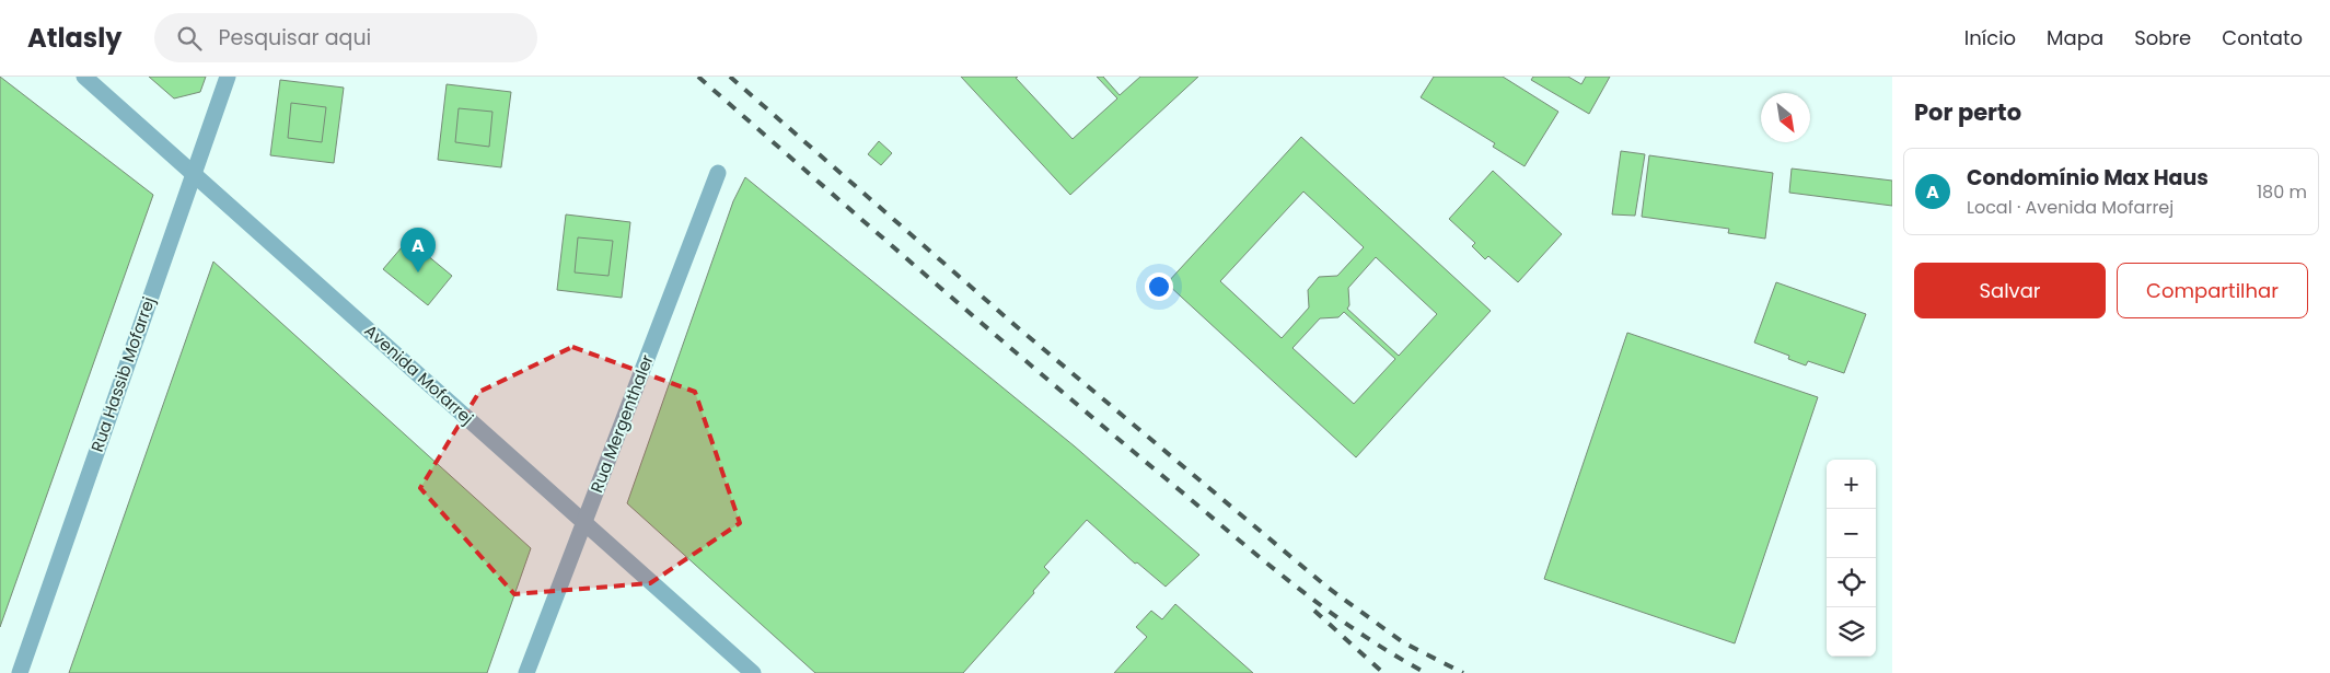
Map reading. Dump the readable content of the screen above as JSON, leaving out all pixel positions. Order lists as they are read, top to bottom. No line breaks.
{"streets":{"street":["Rua Hassib Mofarrej","Avenida Mofarrej","Rua Mergenthaler"]},"crossings":[["Rua Hassib Mofarrej","Avenida Mofarrej"],["Avenida Mofarrej","Rua Mergenthaler"]],"north":"bottom right","page":{"header":"Atlasly","search":"Pesquisar aqui","nav":["Início","Mapa","Sobre","Contato"],"heading":"Por perto","list":[{"mark":"A","name":"Condomínio Max Haus","note":"Local · Avenida Mofarrej","value":"180 m"}],"pins":"A","buttons":["Salvar","Compartilhar"],"map_buttons":["+","−"]}}
